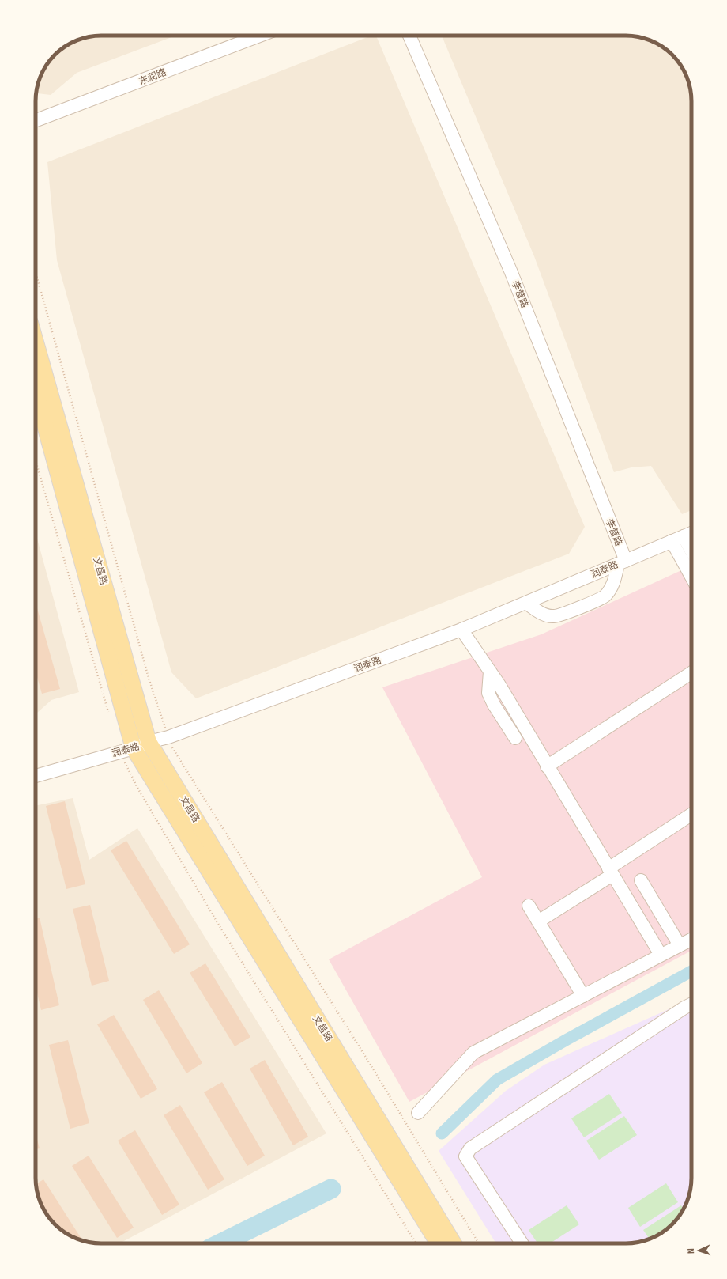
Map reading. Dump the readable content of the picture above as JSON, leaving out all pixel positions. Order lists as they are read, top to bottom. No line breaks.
{"streets":{"main road":["文昌路"],"street":["东润路","李营路","润泰路"]},"crossings":[["李营路","润泰路"],["润泰路","文昌路"]],"north":"left"}
